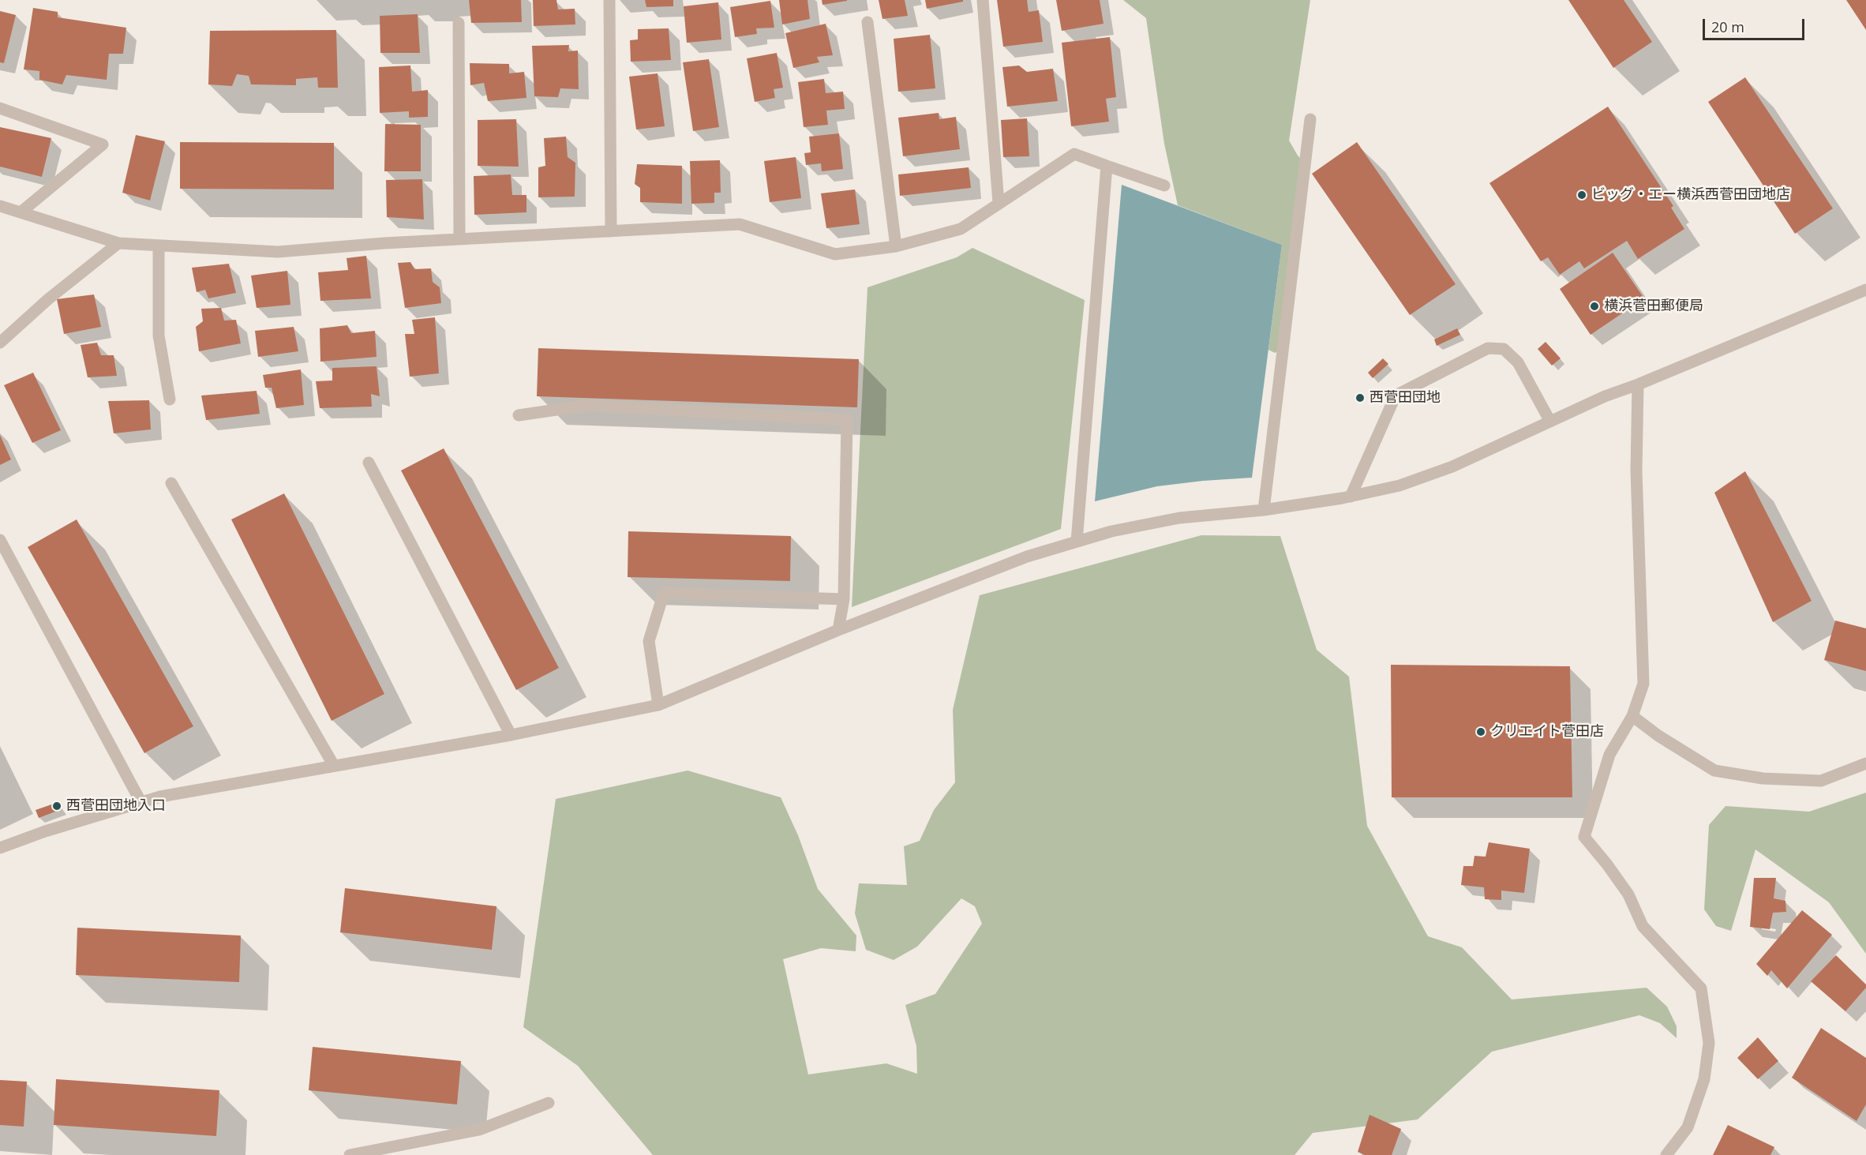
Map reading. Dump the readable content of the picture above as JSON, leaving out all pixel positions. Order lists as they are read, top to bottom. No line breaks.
{"places":["ビッグ・エー横浜西菅田団地店","横浜菅田郵便局","西菅田団地","クリエイト菅田店","西菅田団地入口"],"scale_bar":"20 m"}
